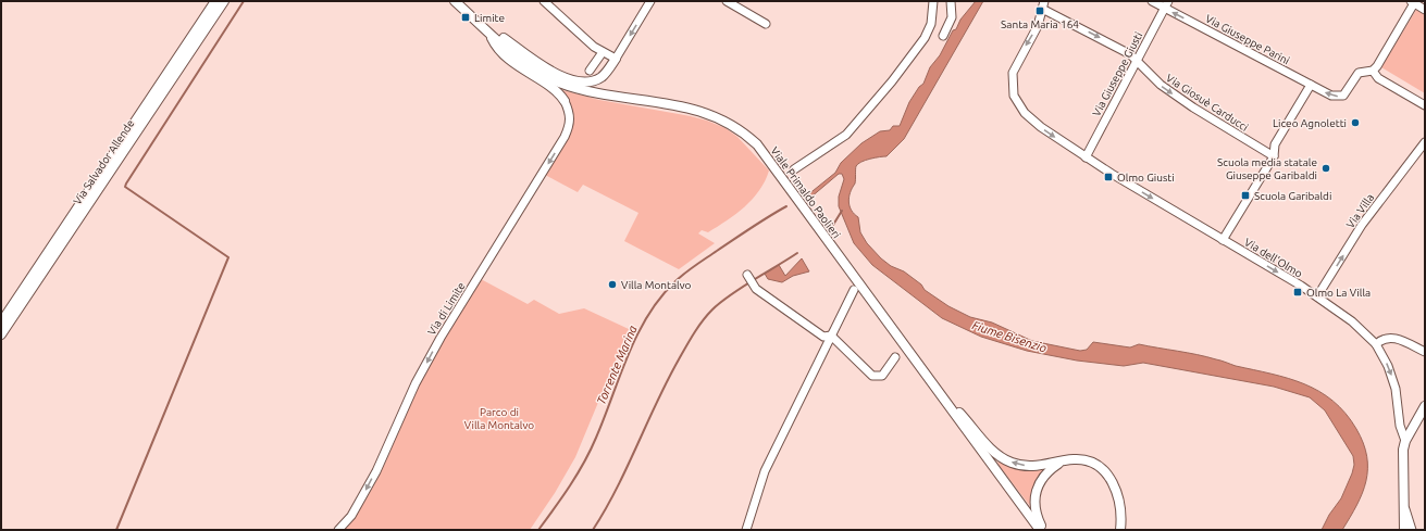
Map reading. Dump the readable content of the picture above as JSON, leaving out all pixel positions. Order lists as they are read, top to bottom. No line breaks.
{"streets":{"main road":["Via Salvador Allende","Viale Primaldo Paolieri","Via dell'Olmo"],"street":["Via Giuseppe Parini","Via Giuseppe Giusti","Via Giosuè Carducci","Via Villa","Via di Limite"]},"crossings":[["Via Giuseppe Parini","Via Giuseppe Giusti"],["Via Giuseppe Giusti","Via Giosuè Carducci"],["Via Giuseppe Giusti","Via dell'Olmo"],["Via Giosuè Carducci","Via dell'Olmo"],["Via Villa","Via dell'Olmo"]],"one_way":["Via Giuseppe Parini","Via Giosuè Carducci","Via Villa","Via dell'Olmo","Via di Limite"],"water":["Fiume Bisenzio","Torrente Marina"],"parks":["Parco di Villa Montalvo"],"places":{"transit":["Santa Maria 164","Limite","Olmo Giusti","Scuola Garibaldi","Olmo La Villa"],"other":["Liceo Agnoletti","Scuola media statale Giuseppe Garibaldi","Villa Montalvo"]}}
